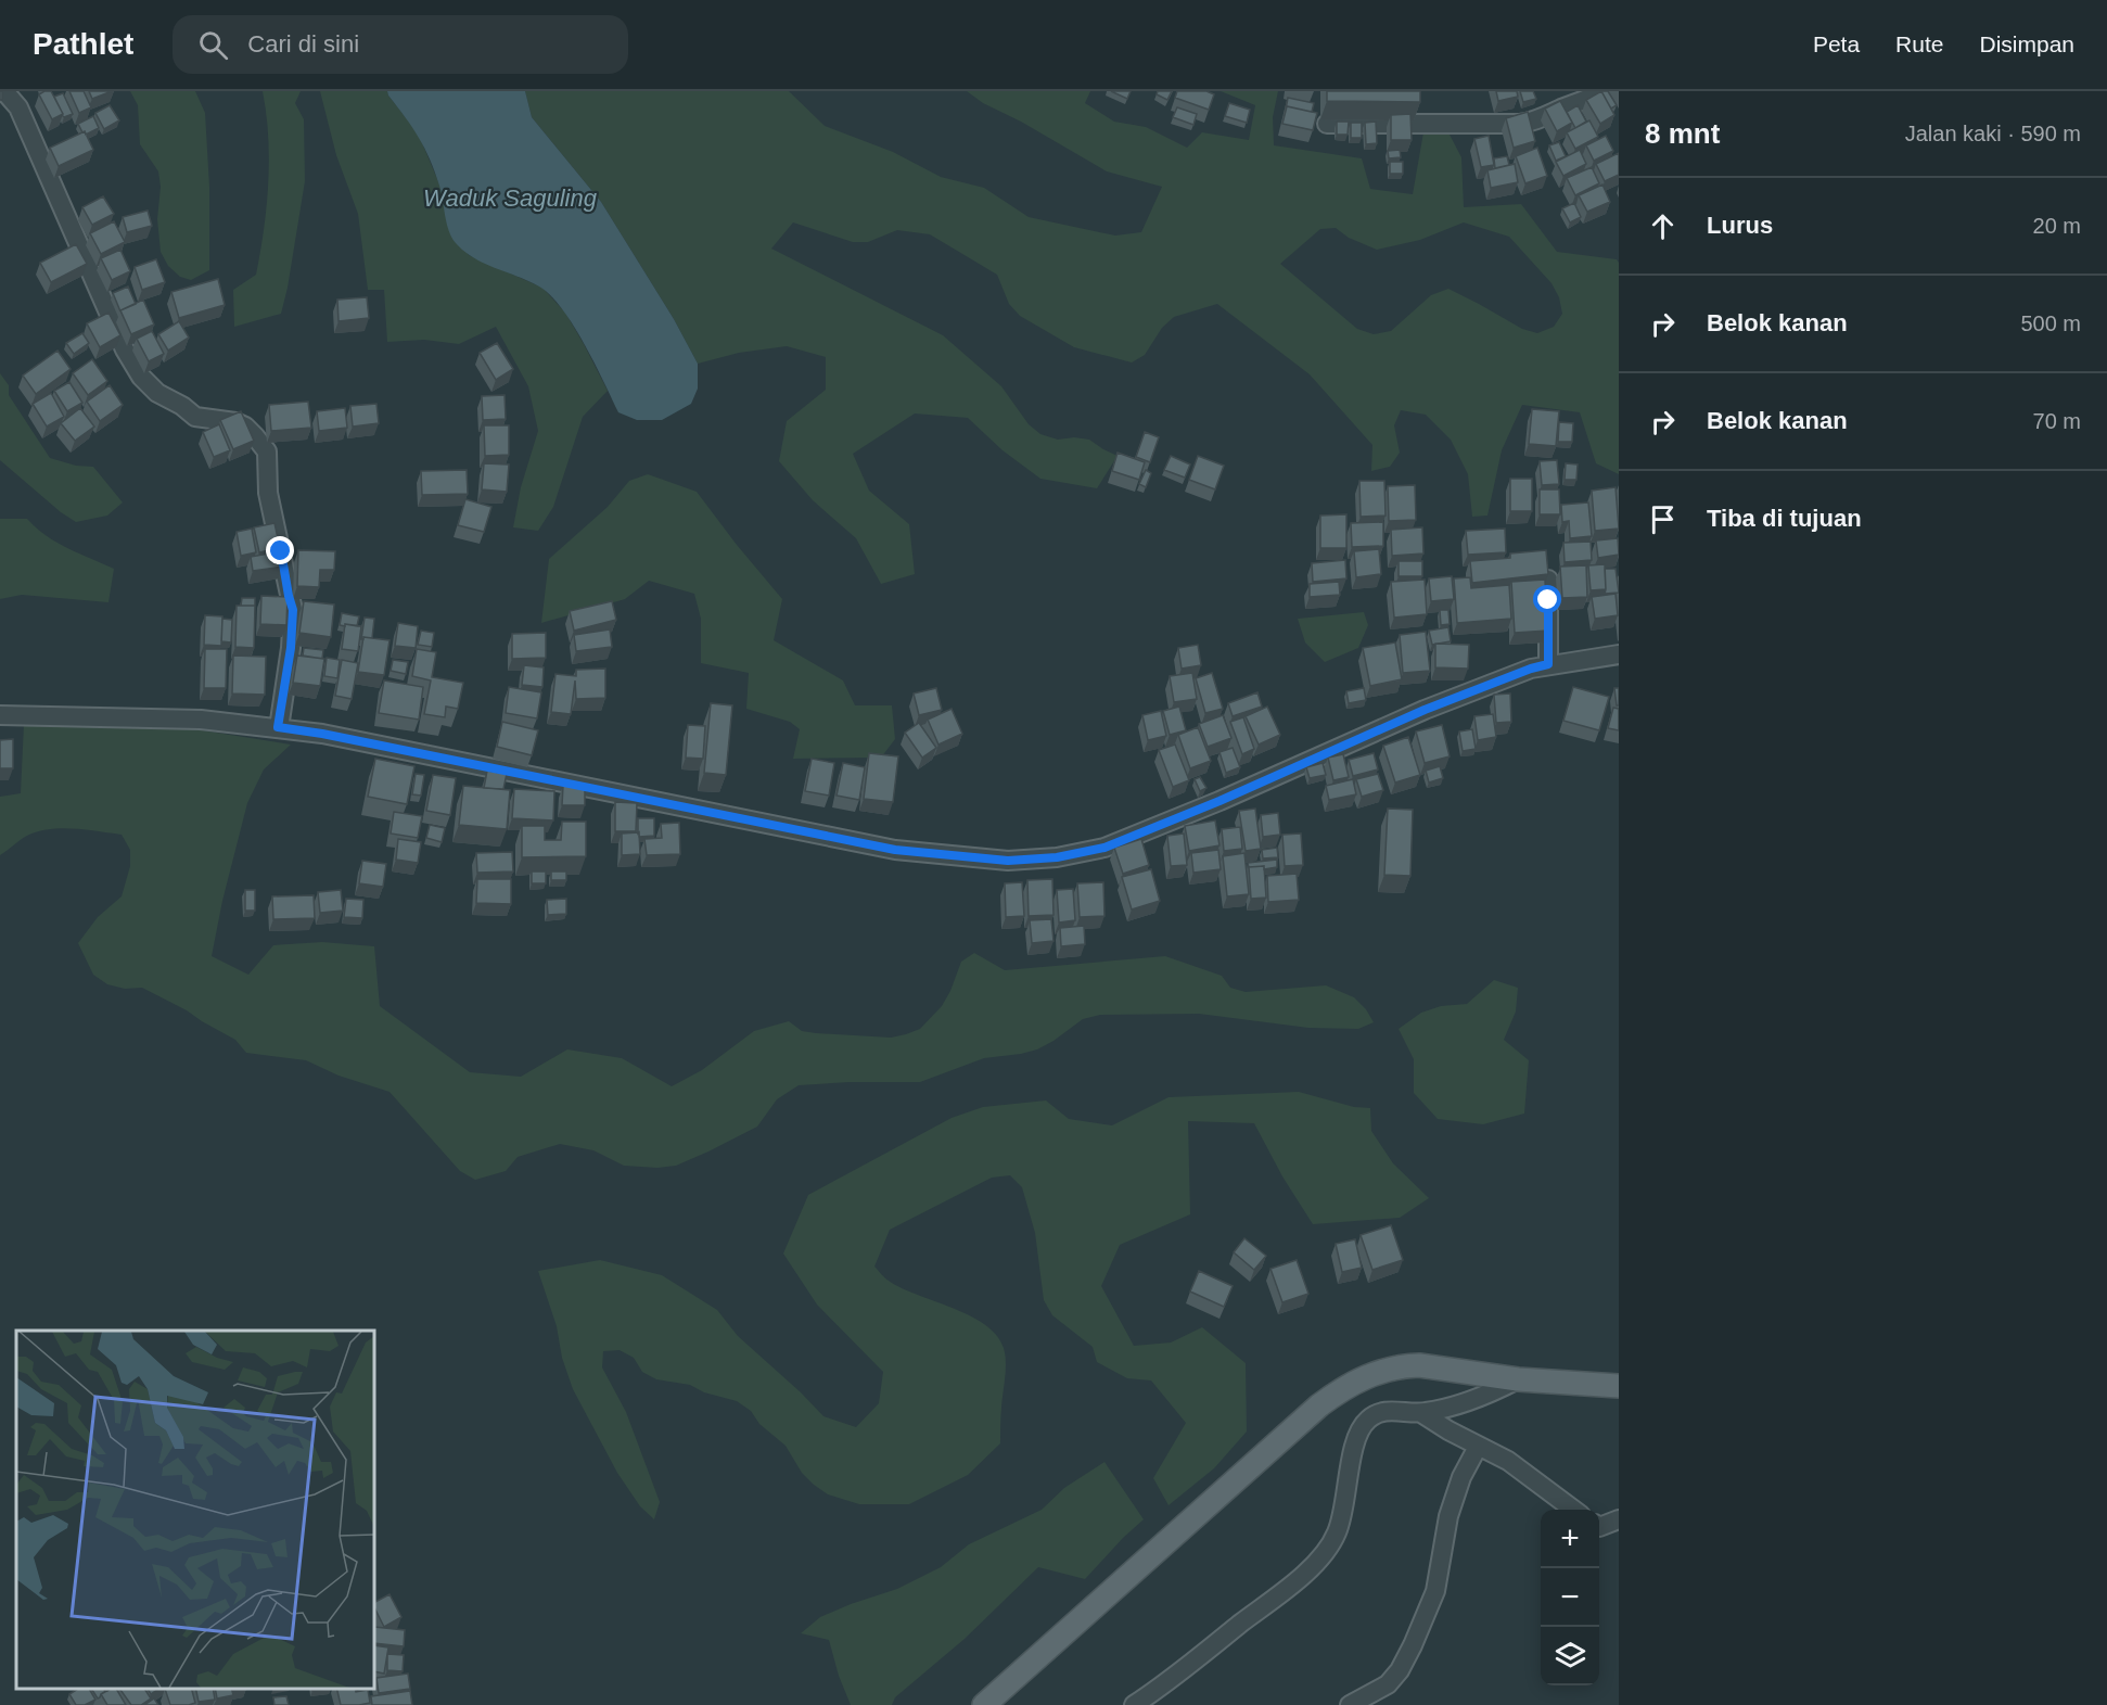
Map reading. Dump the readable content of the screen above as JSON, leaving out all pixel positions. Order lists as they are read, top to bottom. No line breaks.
{"water":["Waduk Saguling"],"page":{"header":"Pathlet","search":"Cari di sini","nav":["Peta","Rute","Disimpan"],"heading":["8 mnt","Jalan kaki · 590 m"],"list":[["Lurus","20 m"],["Belok kanan","500 m"],["Belok kanan","70 m"],"Tiba di tujuan"],"map_buttons":["+","−"]}}
